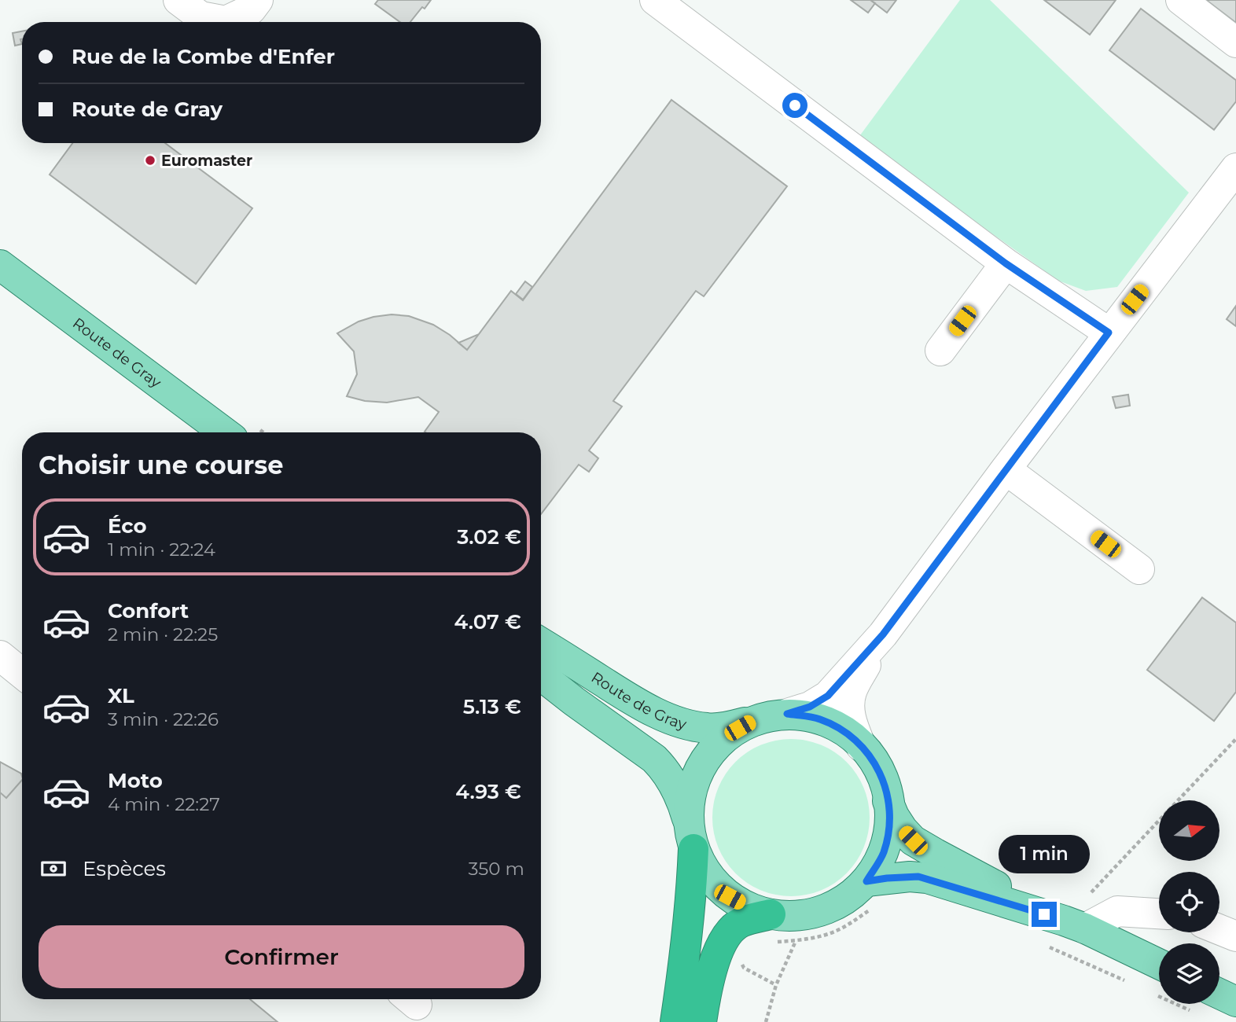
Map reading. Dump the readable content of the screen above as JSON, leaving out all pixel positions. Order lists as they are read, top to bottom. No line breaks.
{"streets":{"main road":["Route de Gray"]},"places":["Euromaster"],"north":"right","page":{"banner":["Rue de la Combe d'Enfer","Route de Gray"],"heading":"Choisir une course","list":[{"name":"Éco","note":"1 min · 22:24","value":"3.02 €"},{"name":"Confort","note":"2 min · 22:25","value":"4.07 €"},{"name":"XL","note":"3 min · 22:26","value":"5.13 €"},{"name":"Moto","note":"4 min · 22:27","value":"4.93 €"}],"bubble":"1 min","pay":["Espèces","350 m"],"buttons":"Confirmer"}}
